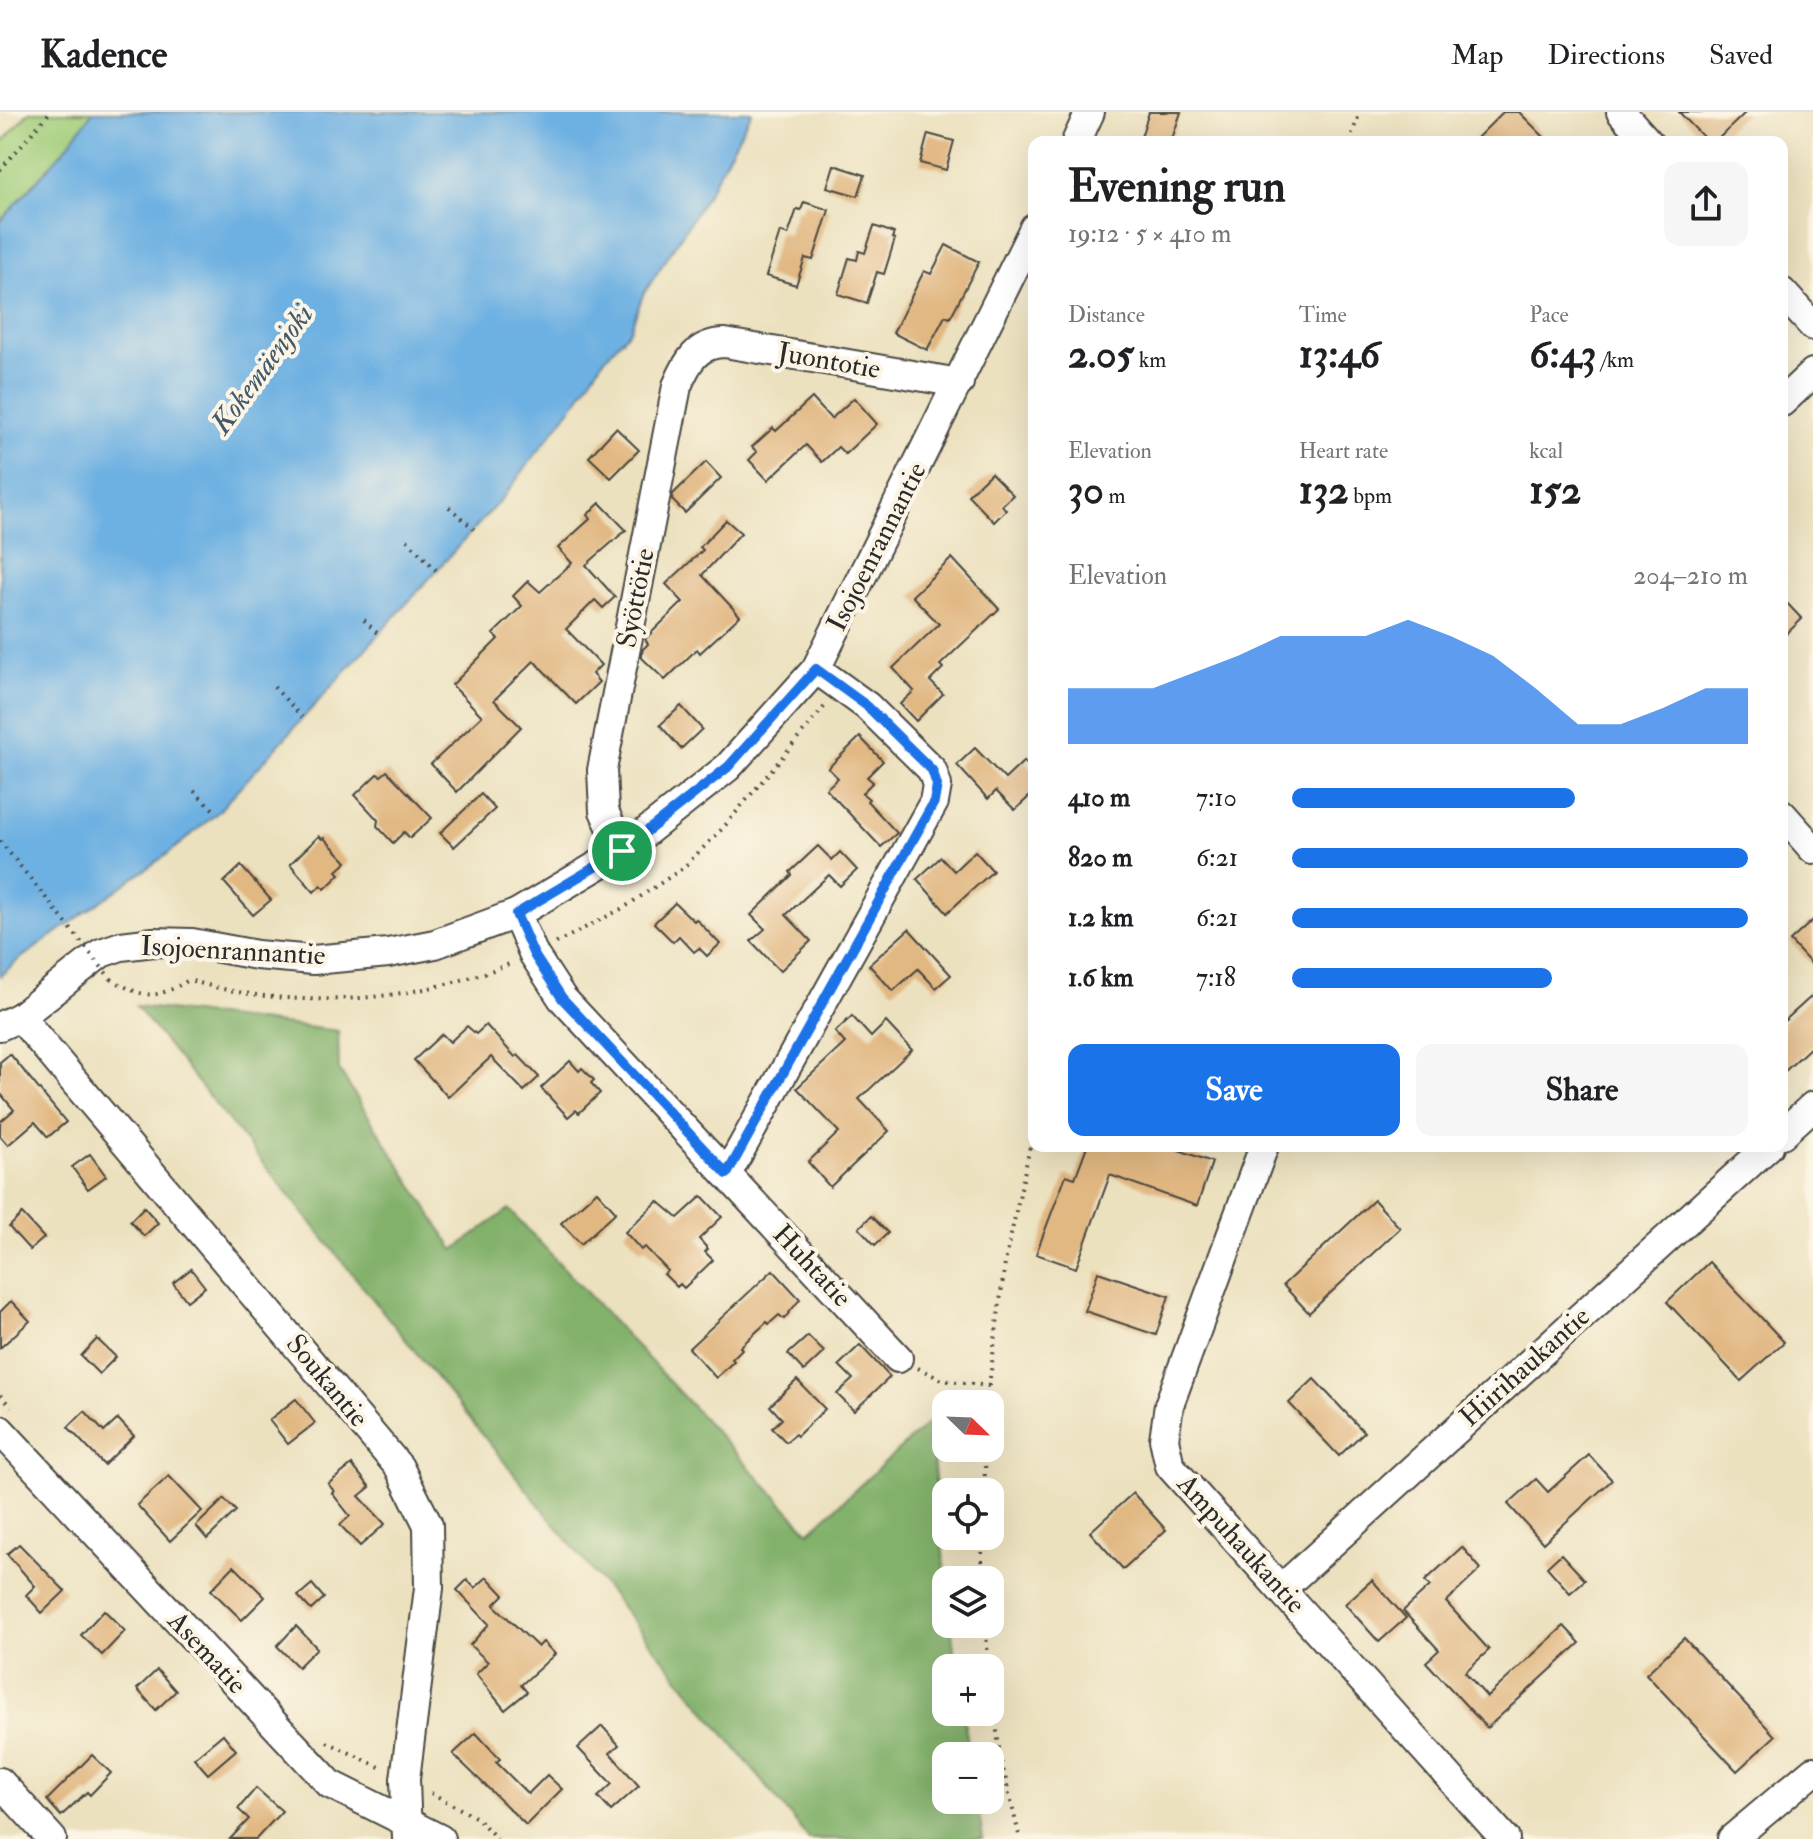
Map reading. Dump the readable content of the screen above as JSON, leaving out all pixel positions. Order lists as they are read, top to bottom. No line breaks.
{"streets":{"street":["Juontotie","Isojoenrannantie","Syöttötie","Huhtatie","Hiirihaukantie","Soukantie","Ampuhaukantie","Asematie"]},"crossings":[["Juontotie","Isojoenrannantie"],["Juontotie","Syöttötie"],["Isojoenrannantie","Syöttötie"],["Isojoenrannantie","Huhtatie"],["Isojoenrannantie","Soukantie"],["Hiirihaukantie","Ampuhaukantie"],["Soukantie","Asematie"]],"water":["Kokemäenjoki"],"north":"bottom right","page":{"header":"Kadence","nav":["Map","Directions","Saved"],"heading":["Evening run","19:12 · 5 × 410 m"],"stats":[["Distance","2.05 km"],["Time","13:46"],["Pace","6:43 /km"],["Elevation","30 m"],["Heart rate","132 bpm"],["kcal","152"]],"chart":["Elevation","204–210 m"],"list":[{"name":"410 m","note":"7:10"},{"name":"820 m","note":"6:21"},{"name":"1.2 km","note":"6:21"},{"name":"1.6 km","note":"7:18"}],"buttons":["Save","Share"],"map_buttons":["+","−"]}}
